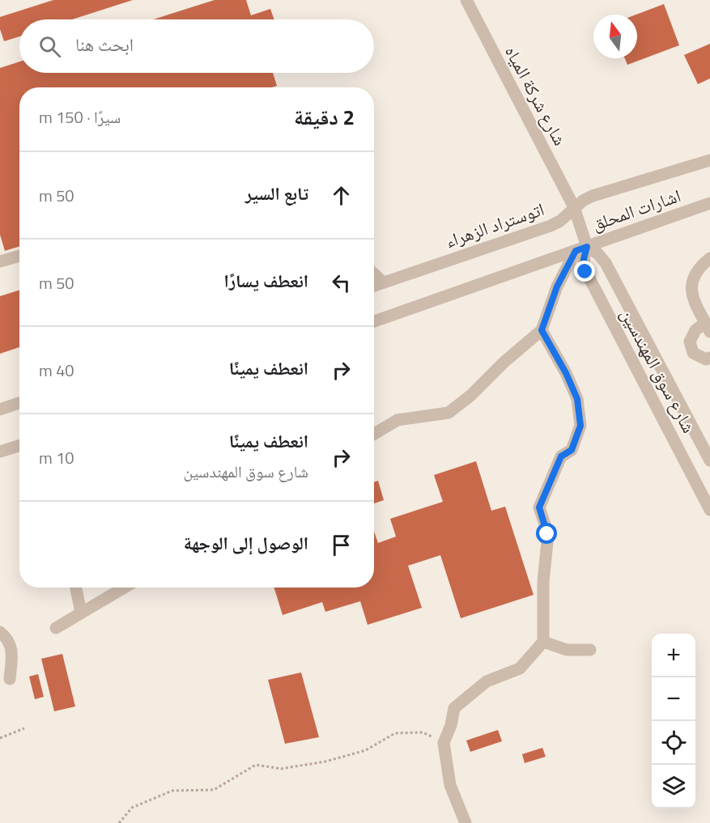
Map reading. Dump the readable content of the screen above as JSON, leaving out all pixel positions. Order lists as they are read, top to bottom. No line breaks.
{"streets":{"street":["شارع شركة المياه","اشارات المحلق","اتوستراد الزهراء","شارع سوق المهندسين"]},"crossings":[["شارع شركة المياه","اشارات المحلق"],["شارع شركة المياه","اتوستراد الزهراء"],["اشارات المحلق","اتوستراد الزهراء"],["اشارات المحلق","شارع سوق المهندسين"]],"north":"top","page":{"search":"ابحث هنا","heading":["2 دقيقة","سيرًا · 150 m"],"list":[["تابع السير","50 m"],["انعطف يسارًا","50 m"],["انعطف يمينًا","40 m"],["انعطف يمينًا","شارع سوق المهندسين","10 m"],"الوصول إلى الوجهة"],"map_buttons":["+","−"]}}
